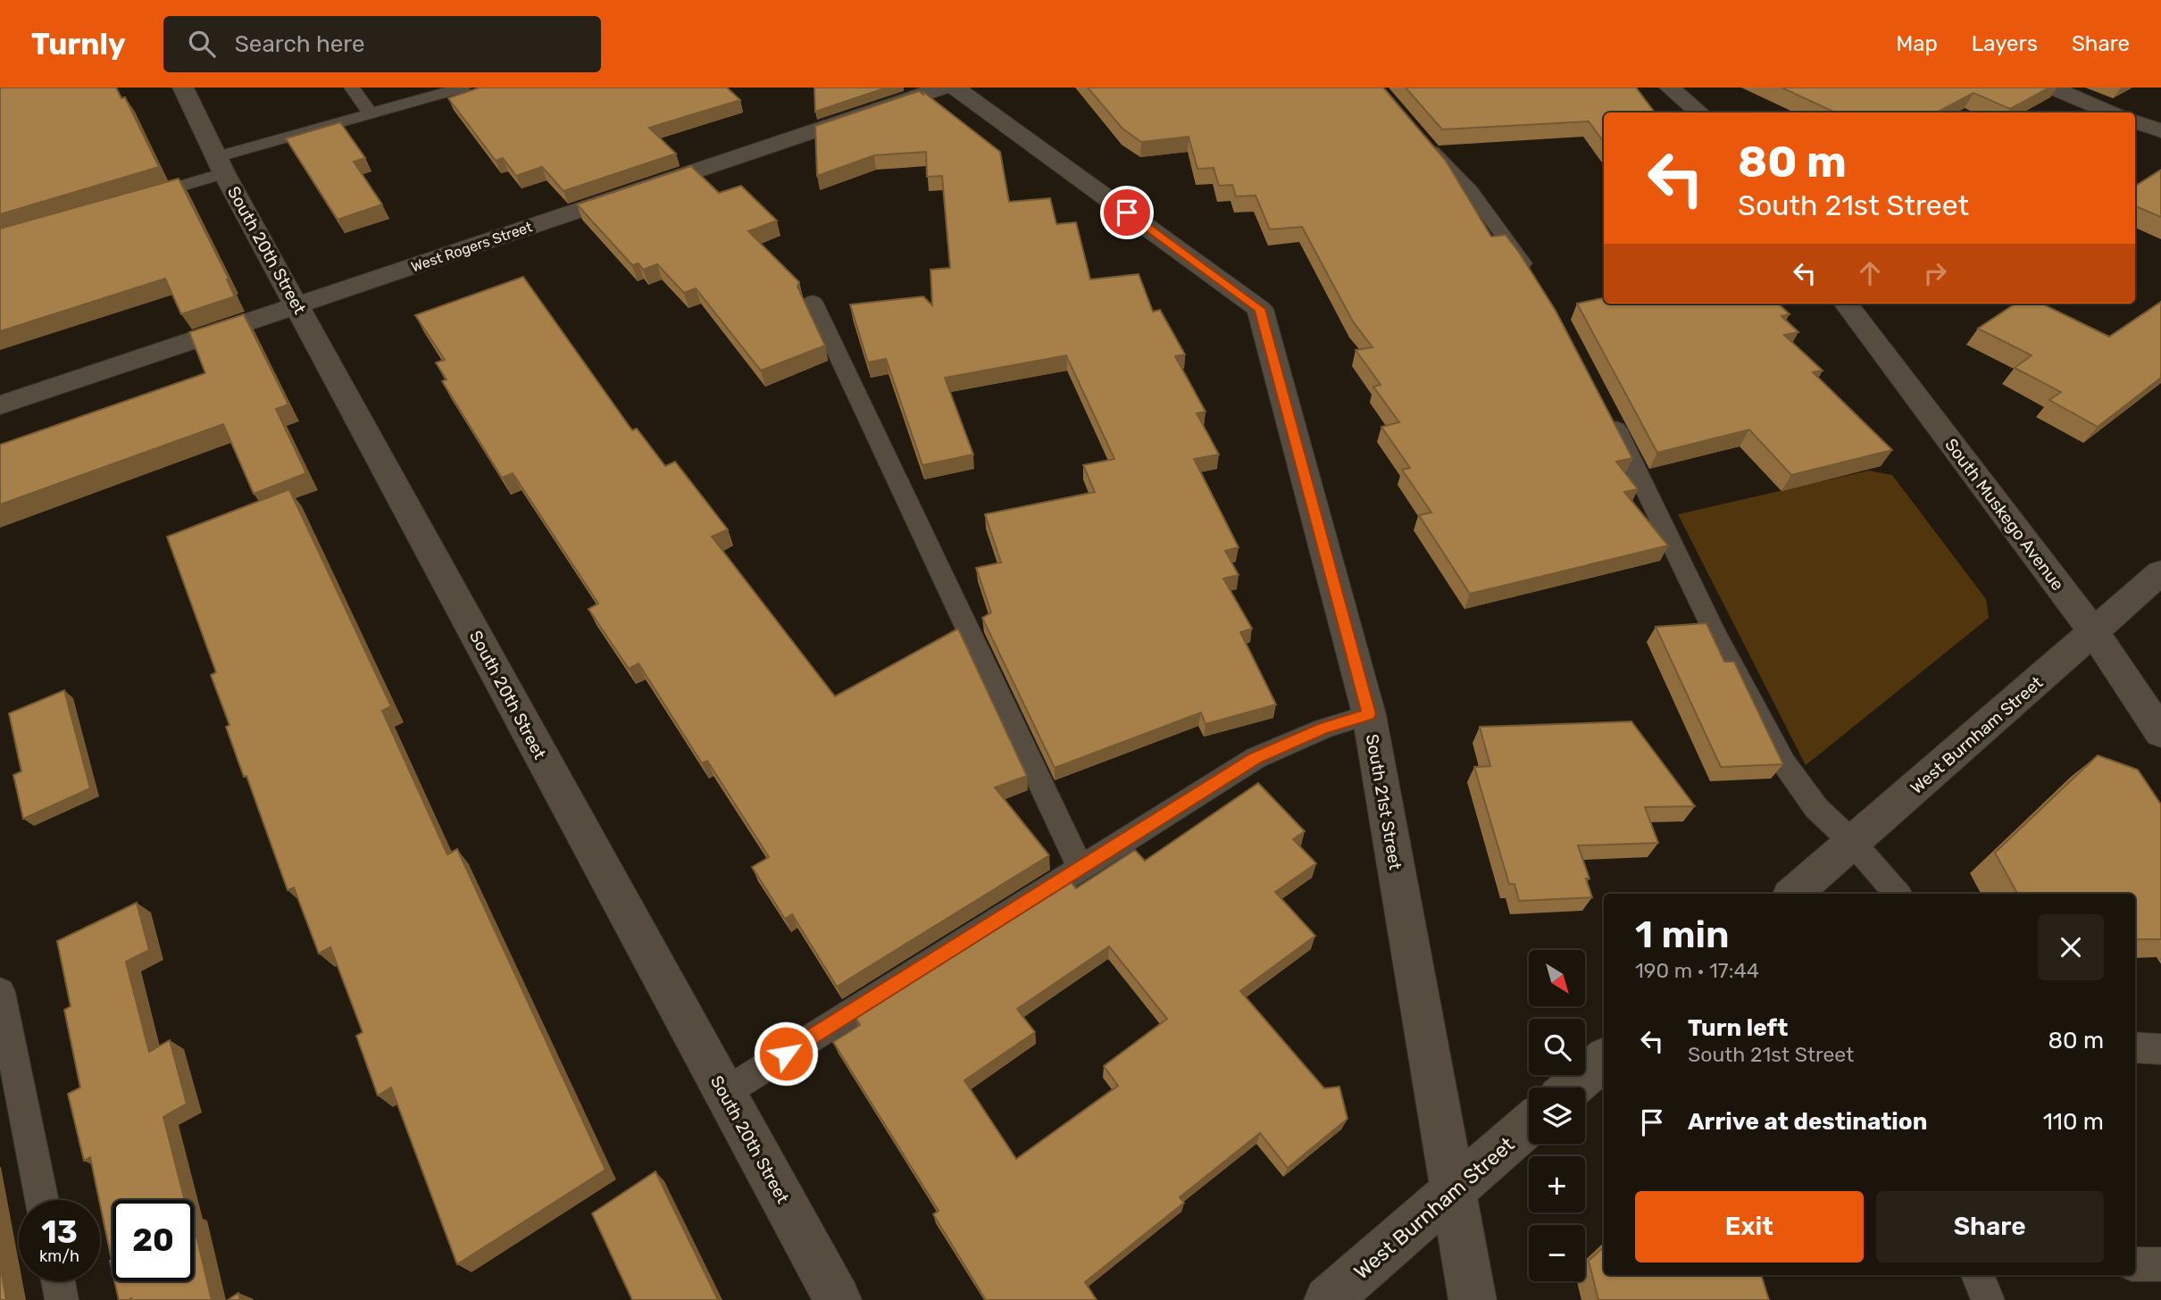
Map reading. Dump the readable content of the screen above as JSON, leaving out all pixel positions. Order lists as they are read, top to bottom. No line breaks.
{"streets":{"street":["West Rogers Street","South 20th Street","South Muskego Avenue","West Burnham Street","South 21st Street"]},"crossings":[["West Rogers Street","South 20th Street"],["South Muskego Avenue","West Burnham Street"],["West Burnham Street","South 21st Street"]],"north":"bottom right","page":{"header":"Turnly","search":"Search here","nav":["Map","Layers","Share"],"turn":["80 m","South 21st Street"],"heading":["1 min","190 m · 17:44"],"map_buttons":["+","−"],"list":[{"name":"Turn left","note":"South 21st Street","value":"80 m"},{"name":"Arrive at destination","value":"110 m"}],"buttons":["Exit","Share"],"speed":"13 km/h","limit":"20"}}
